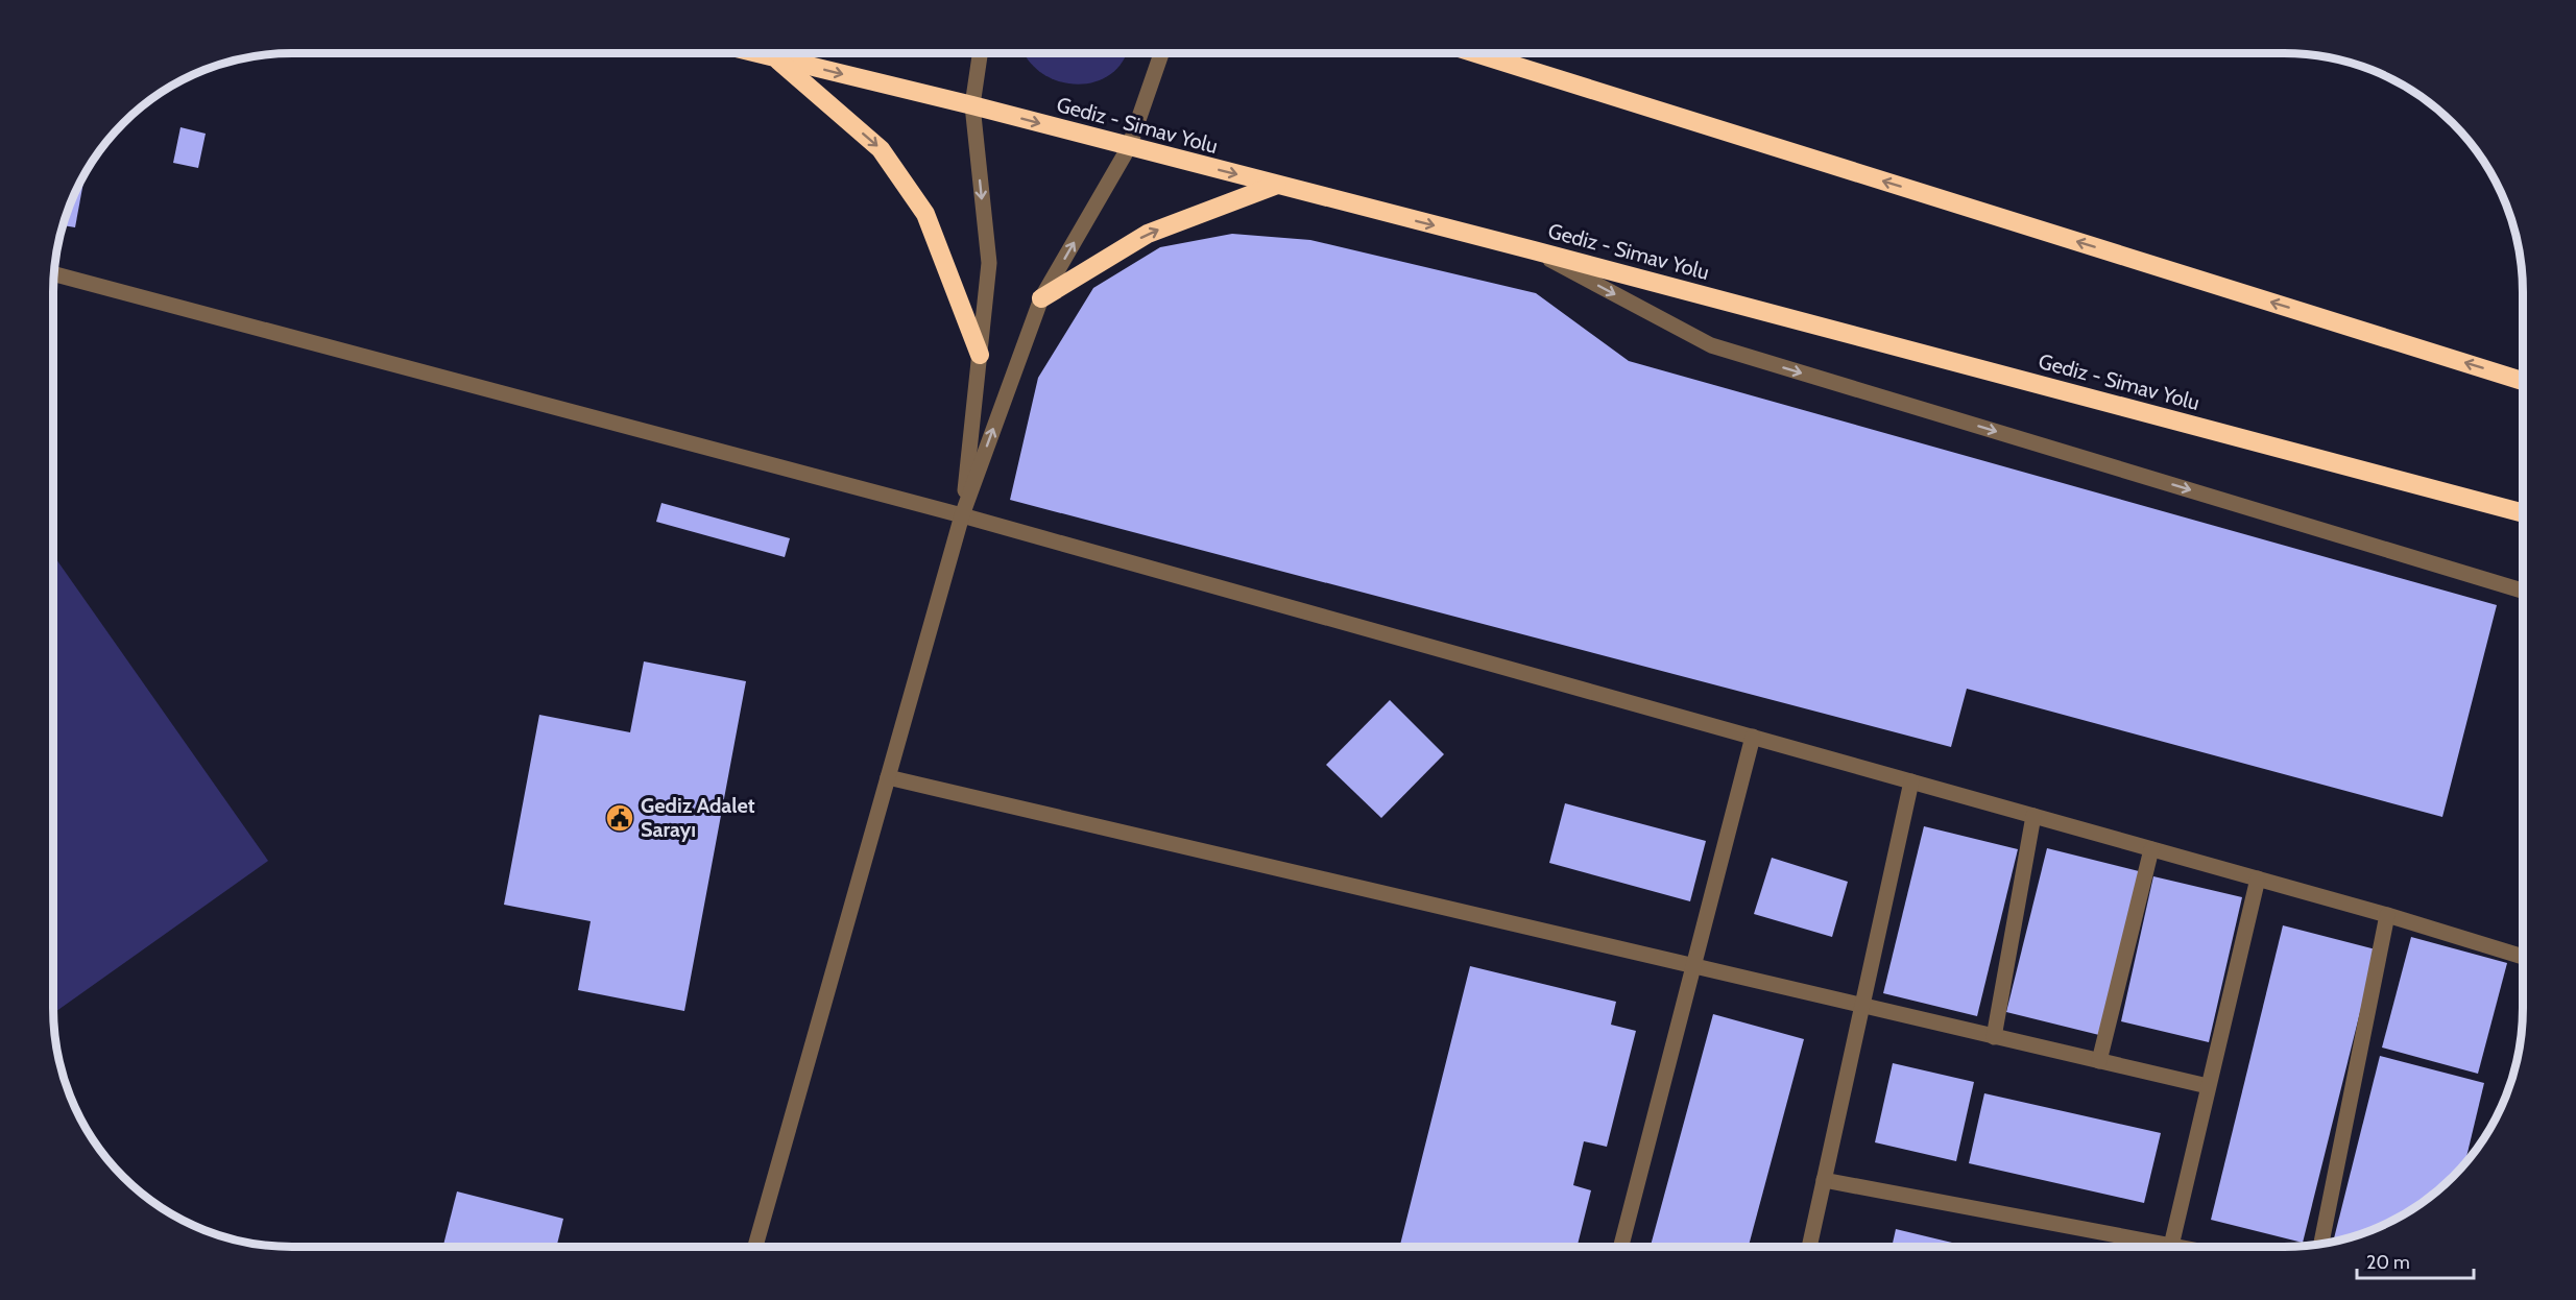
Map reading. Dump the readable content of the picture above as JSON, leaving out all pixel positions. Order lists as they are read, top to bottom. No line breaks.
{"streets":{"highway":["Gediz - Simav Yolu"]},"one_way":["Gediz - Simav Yolu"],"places":{"public building":["Gediz Adalet Sarayı"]},"scale_bar":"20 m"}
